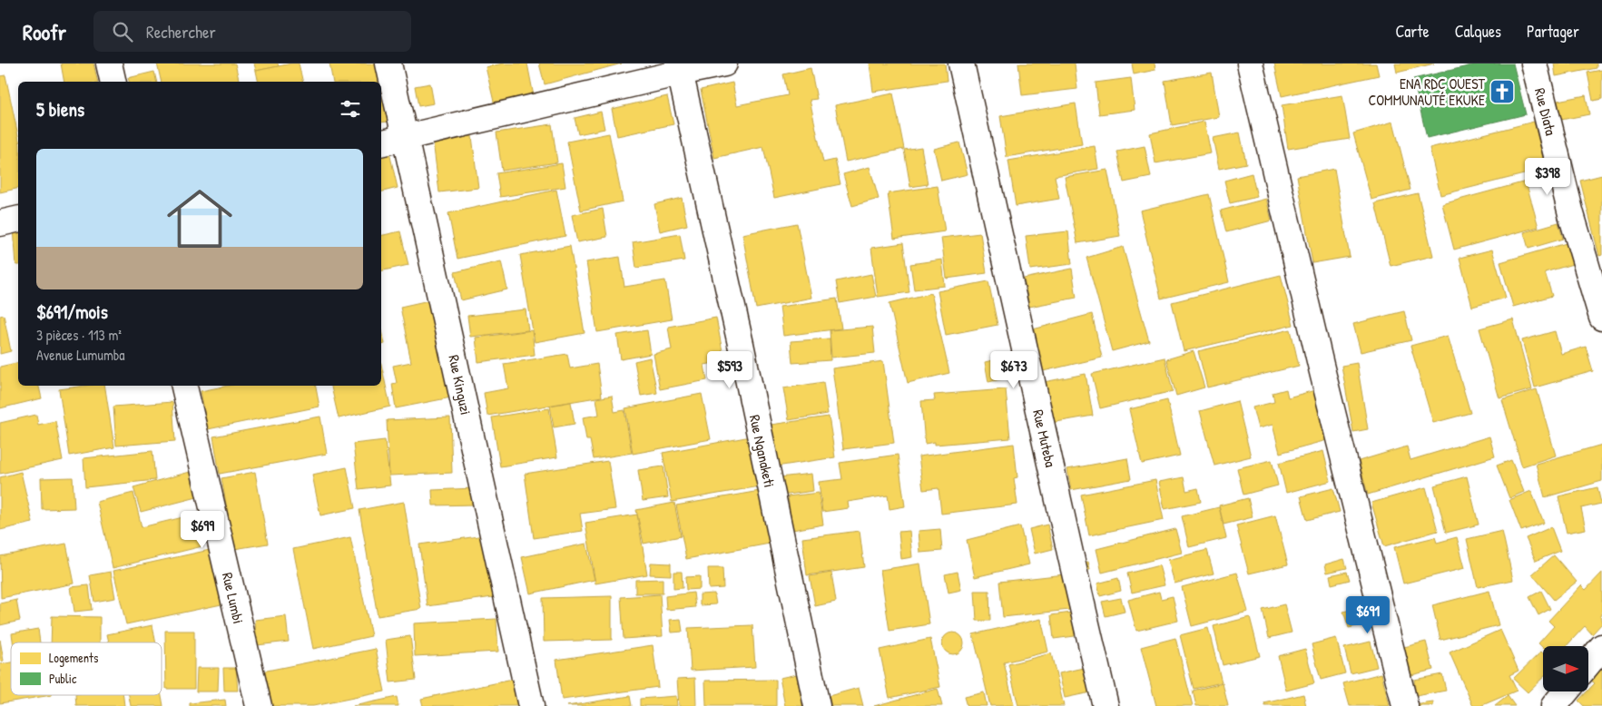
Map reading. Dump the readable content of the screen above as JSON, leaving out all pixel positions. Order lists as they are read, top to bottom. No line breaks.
{"streets":{"street":["Rue Diata","Rue Kinguzi","Rue Muteba","Rue Nganaketi","Rue Lumbi"]},"places":{"church":["ENA RDC OUEST COMMUNAUTÉ EKUKE"]},"legend":["Logements","Public"],"north":"right","page":{"header":"Roofr","search":"Rechercher","nav":["Carte","Calques","Partager"],"heading":"5 biens","list":[{"name":"$691/mois","note":"3 pièces · 113 m² · Avenue Lumumba"}],"price":["$398","$593","$673","$699","$691"]}}
